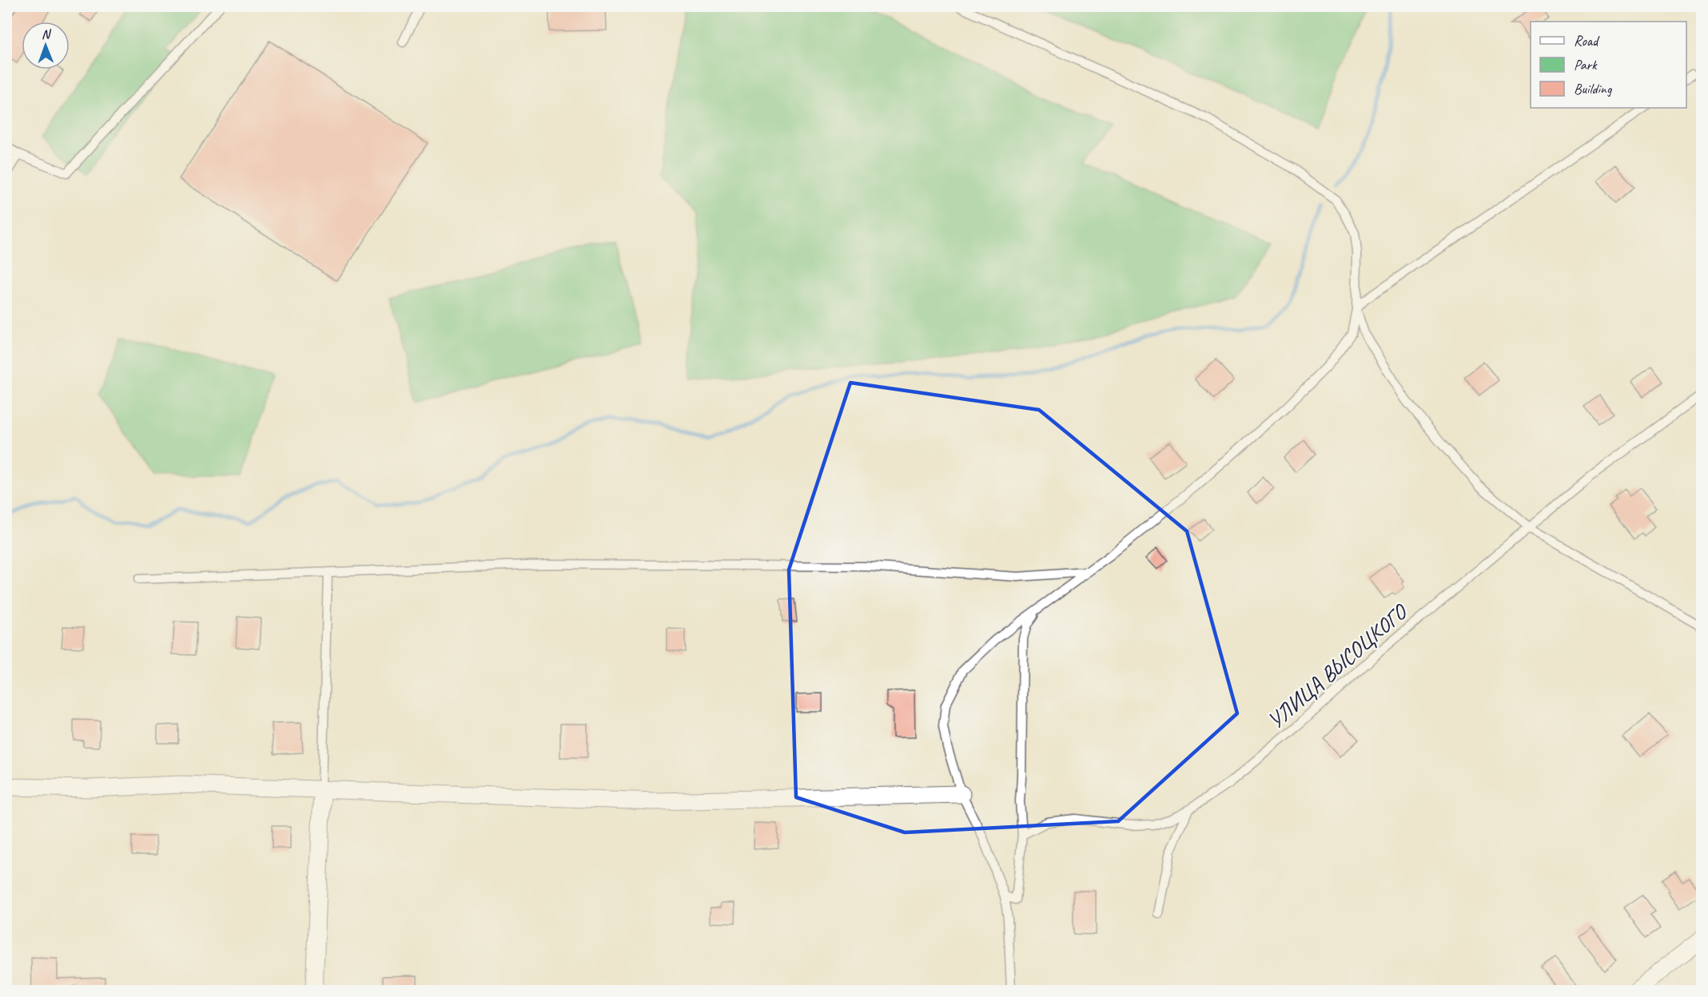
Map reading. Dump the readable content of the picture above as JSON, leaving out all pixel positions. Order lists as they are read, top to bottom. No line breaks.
{"streets":{"lane":["УЛИЦА ВЫСОЦКОГО"]},"legend":["Road","Park","Building"],"north":"top"}
